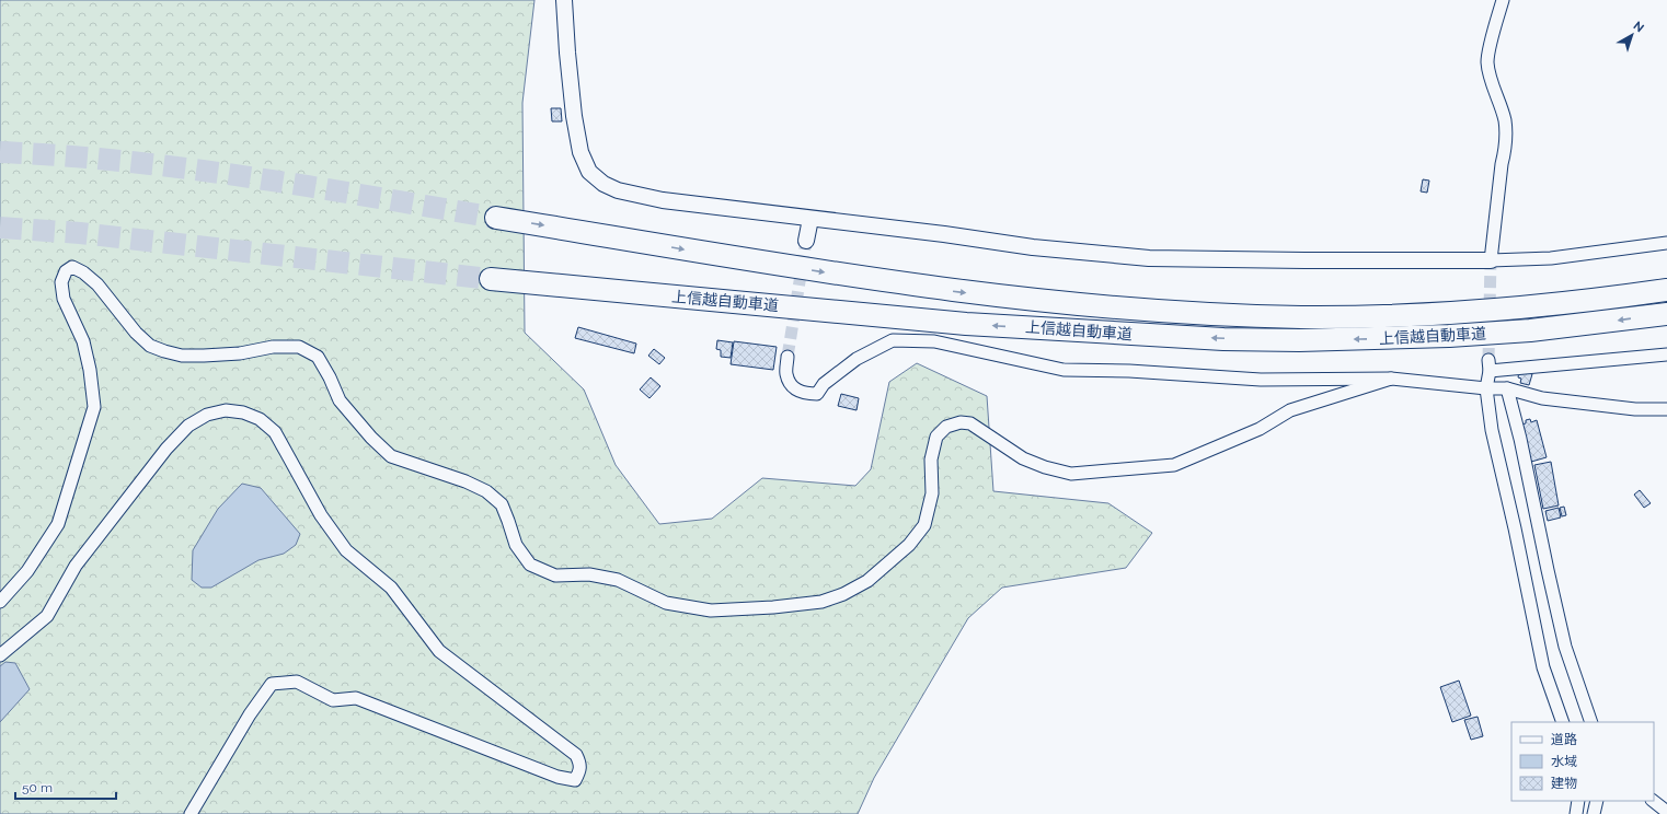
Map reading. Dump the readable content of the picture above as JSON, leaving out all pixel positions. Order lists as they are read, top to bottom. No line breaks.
{"streets":{"highway":["上信越自動車道"]},"legend":["道路","水域","建物"],"scale_bar":"50 m","north":"top right"}
